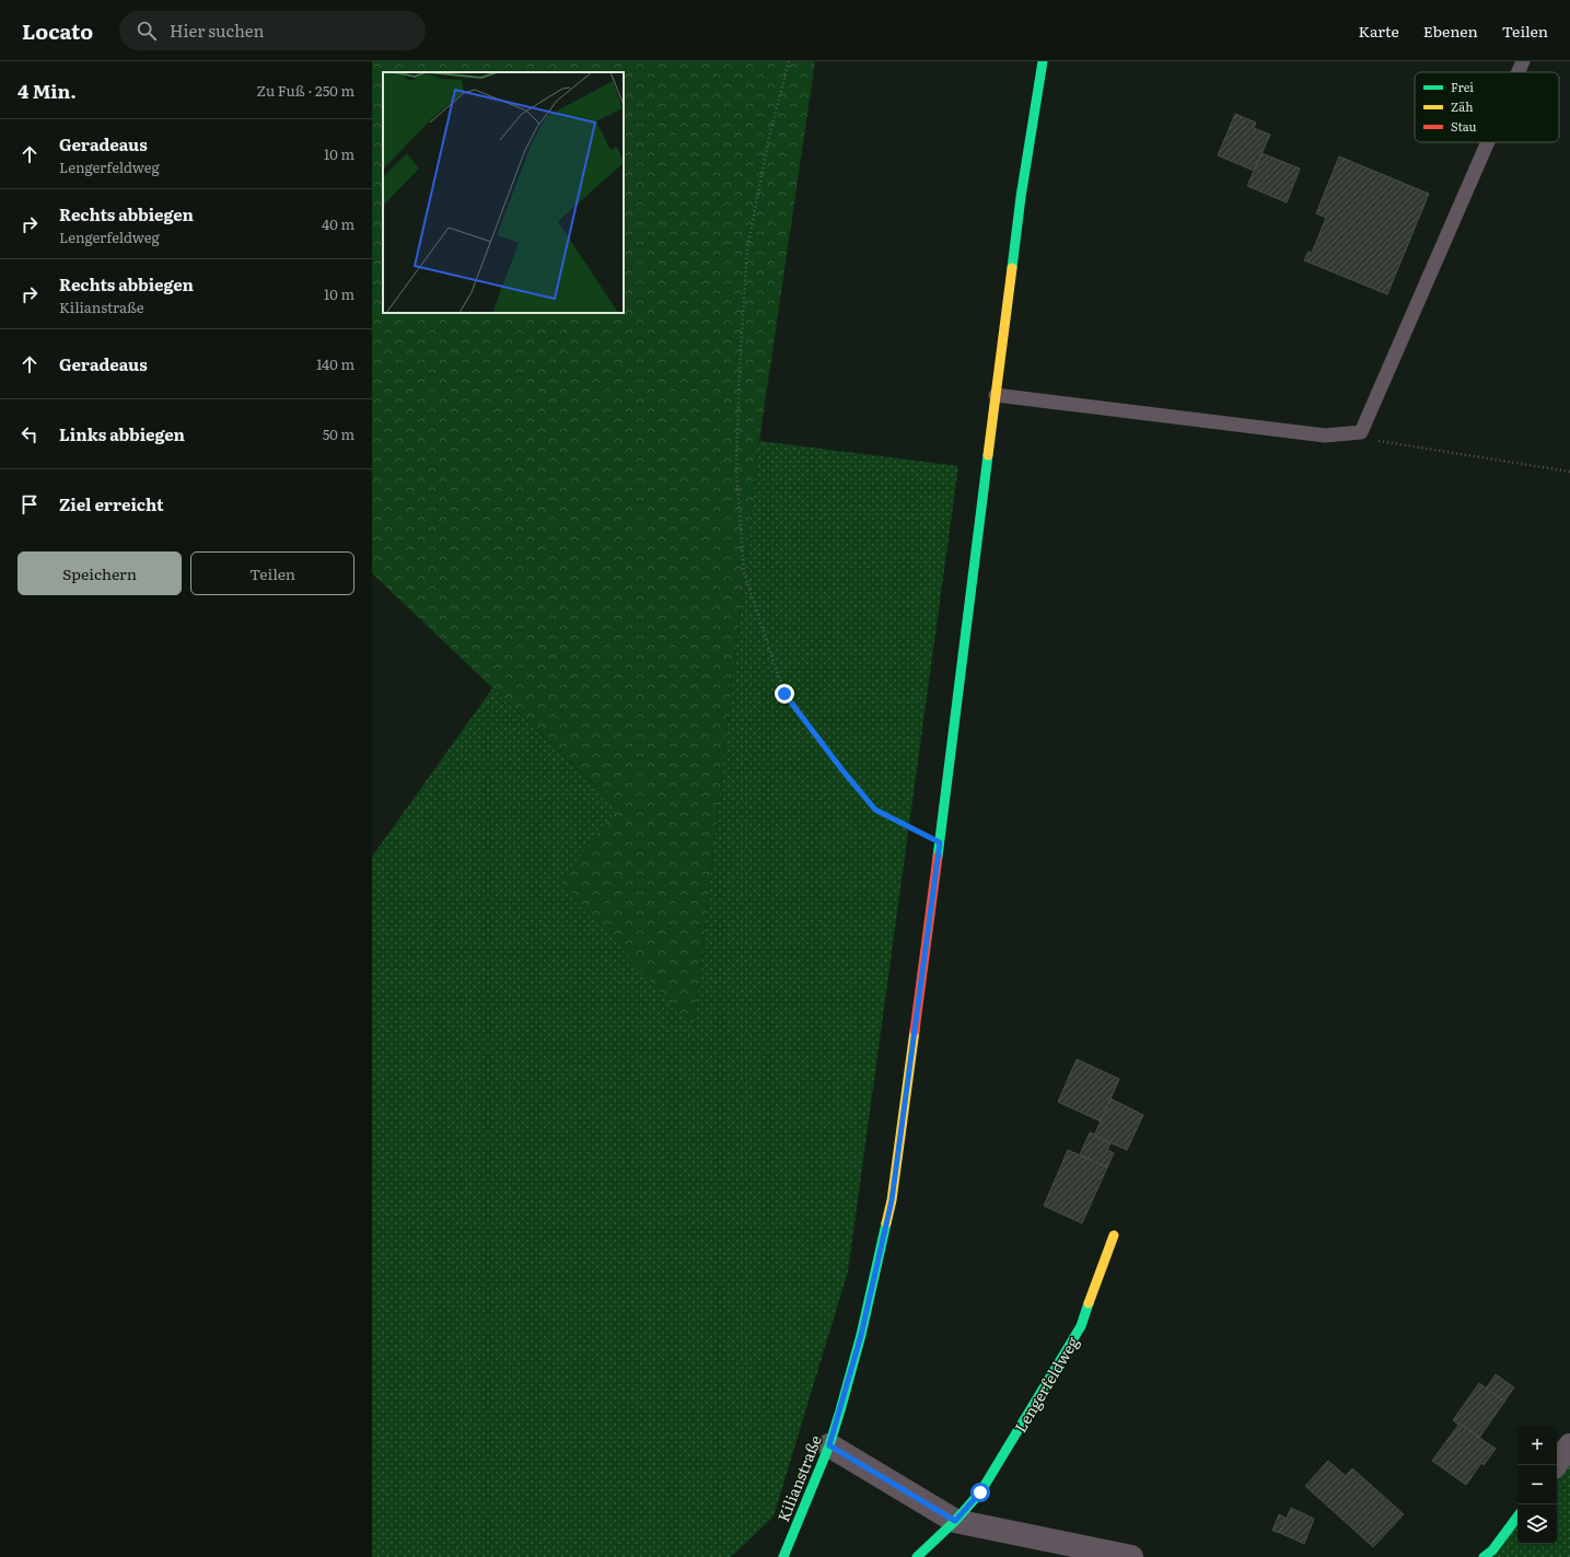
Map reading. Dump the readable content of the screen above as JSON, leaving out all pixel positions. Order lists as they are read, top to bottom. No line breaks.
{"streets":{"main road":["Lengerfeldweg","Kilianstraße"]},"legend":["Frei","Zäh","Stau"],"page":{"header":"Locato","search":"Hier suchen","nav":["Karte","Ebenen","Teilen"],"heading":["4 Min.","Zu Fuß · 250 m"],"list":[["Geradeaus","Lengerfeldweg","10 m"],["Rechts abbiegen","Lengerfeldweg","40 m"],["Rechts abbiegen","Kilianstraße","10 m"],["Geradeaus","140 m"],["Links abbiegen","50 m"],"Ziel erreicht"],"buttons":["Speichern","Teilen"],"map_buttons":["+","−"]}}
